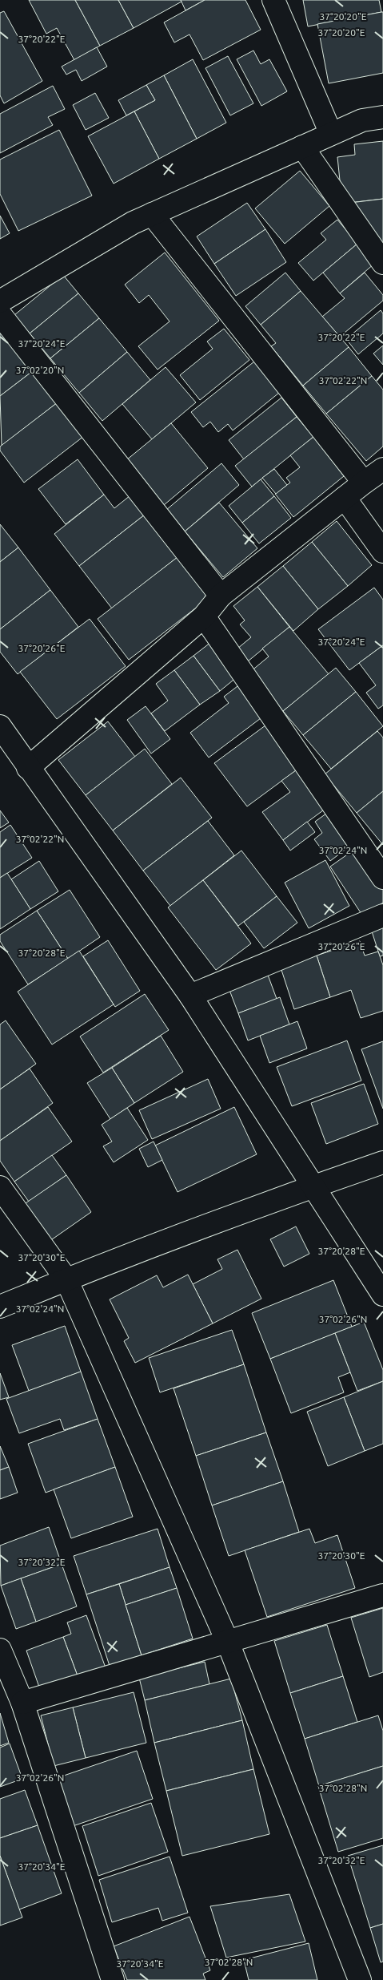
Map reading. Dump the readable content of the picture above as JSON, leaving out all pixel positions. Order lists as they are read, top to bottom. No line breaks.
{"coordinates":["37°20'20\"E","37°20'22\"E","37°20'24\"E","37°02'20\"N","37°02'22\"N","37°20'26\"E","37°02'24\"N","37°20'28\"E","37°20'30\"E","37°02'26\"N","37°20'32\"E","37°02'28\"N","37°20'34\"E"]}
